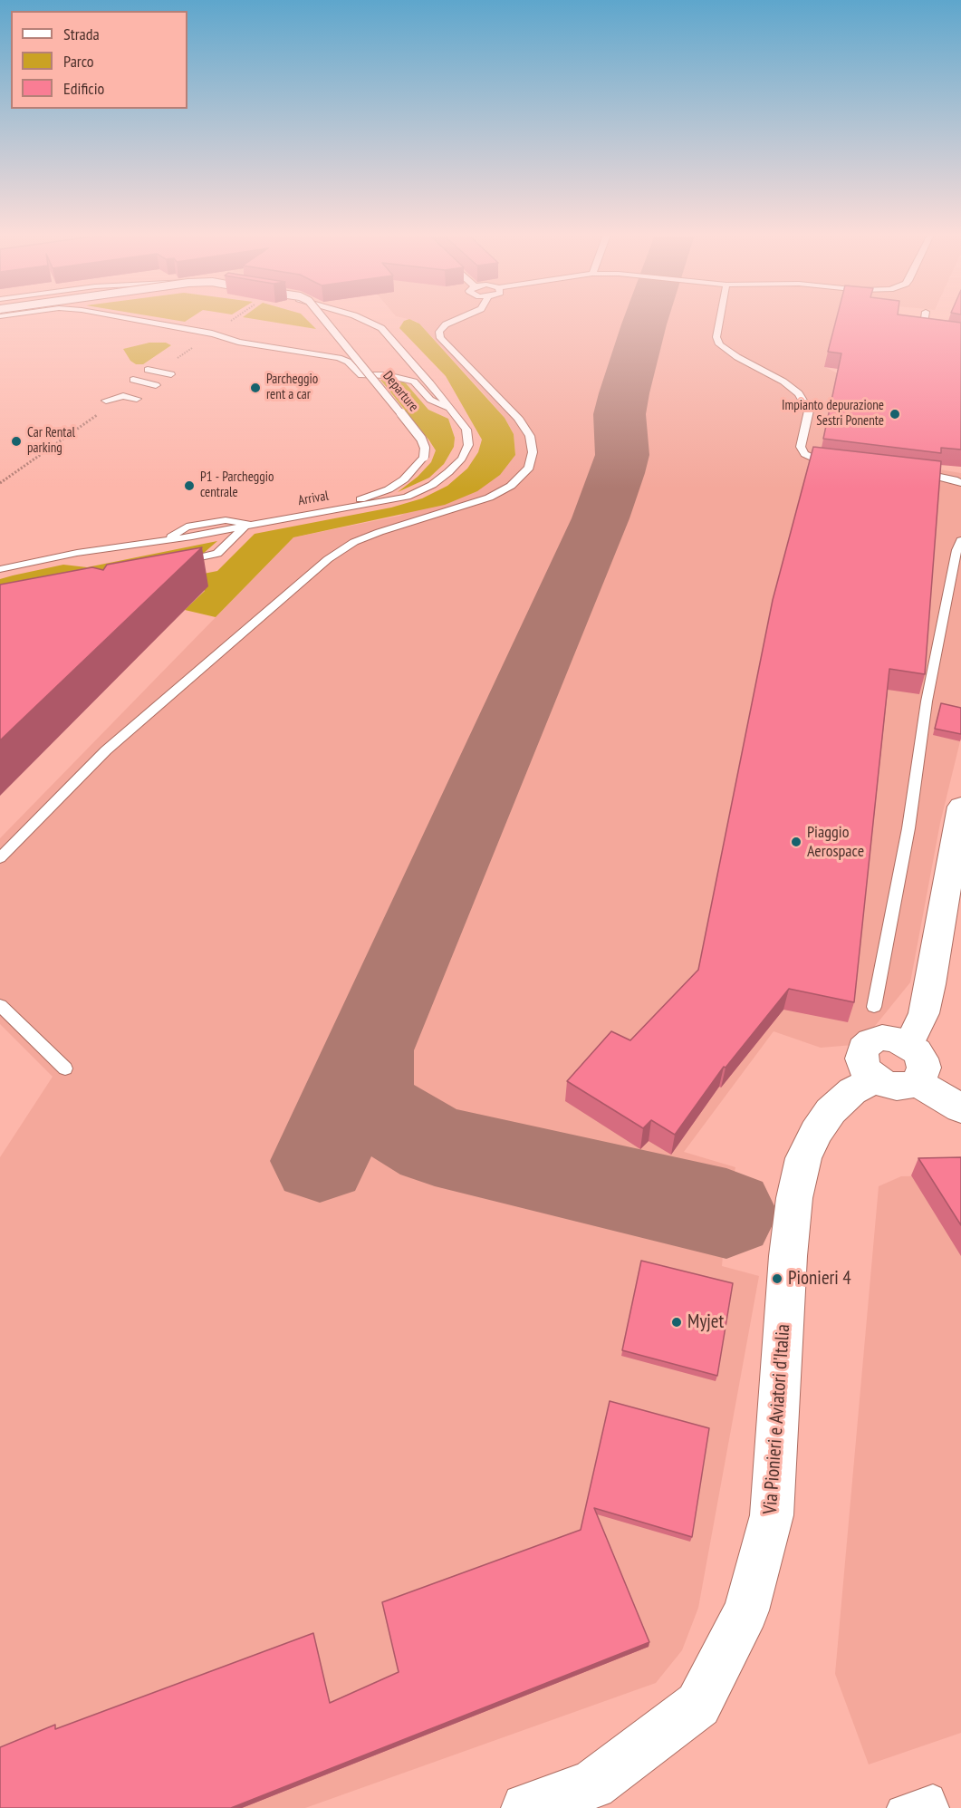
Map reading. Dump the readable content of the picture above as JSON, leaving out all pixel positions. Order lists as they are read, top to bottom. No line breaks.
{"streets":{"street":["Via Pionieri e Aviatori d'Italia"],"lane":["Departure","Arrival"]},"crossings":[["Departure","Arrival"]],"places":["Parcheggio rent a car","Impianto depurazione Sestri Ponente","Car Rental parking","P1 - Parcheggio centrale","Piaggio Aerospace","Pionieri 4","Myjet"],"legend":["Strada","Parco","Edificio"]}
